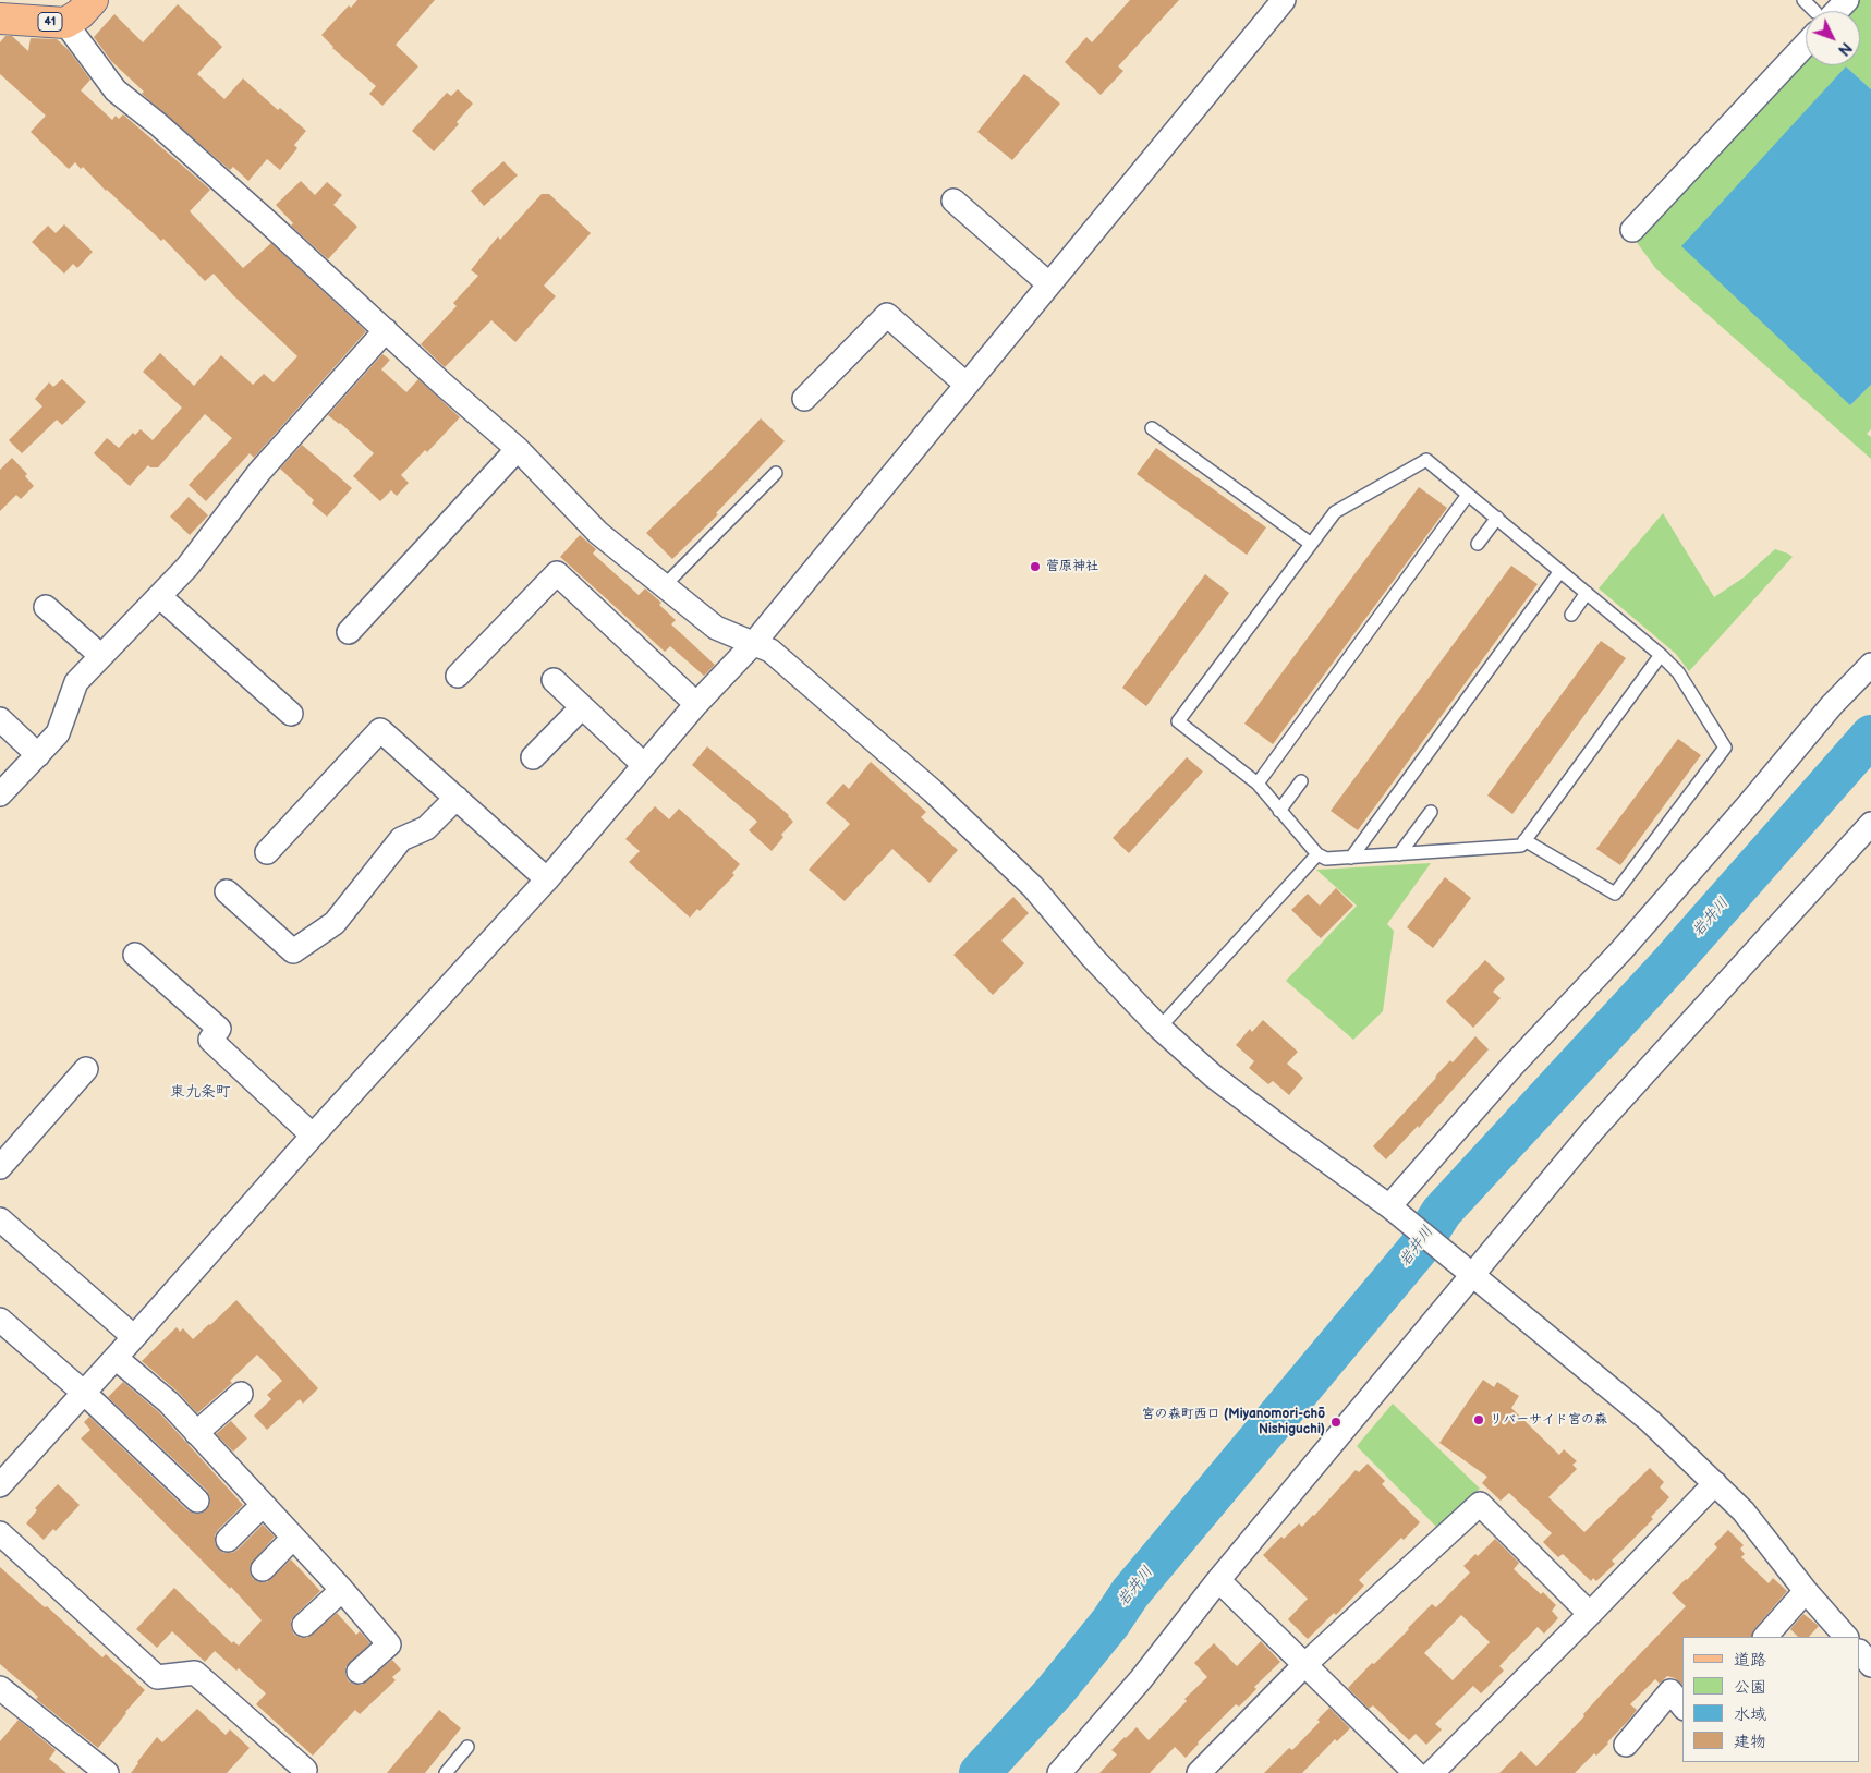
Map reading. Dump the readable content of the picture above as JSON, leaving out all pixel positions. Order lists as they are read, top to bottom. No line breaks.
{"streets":{"main road":["41"]},"districts":["東九条町"],"water":["岩井川"],"places":["菅原神社","リバーサイド宮の森","宮の森町西口 (Miyanomori-chō Nishiguchi)"],"legend":["道路","公園","水域","建物"],"north":"bottom right"}
